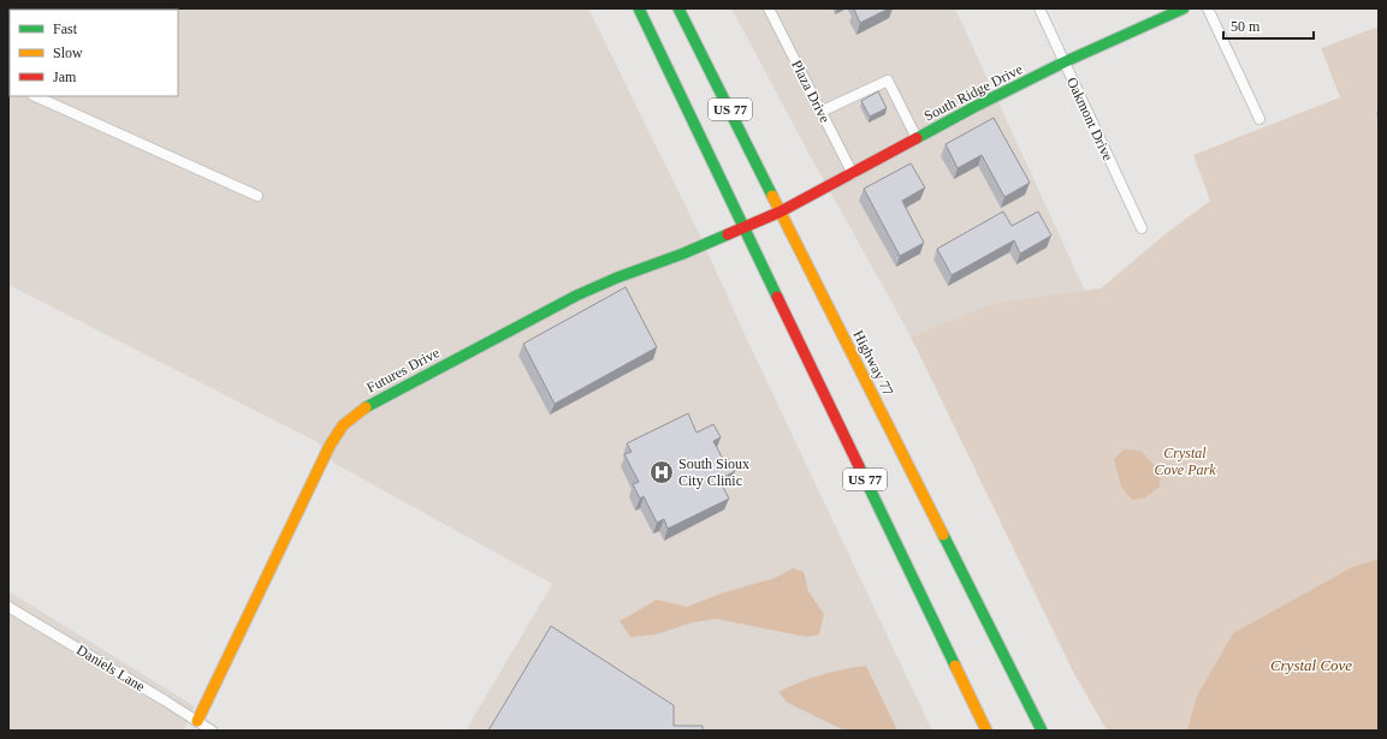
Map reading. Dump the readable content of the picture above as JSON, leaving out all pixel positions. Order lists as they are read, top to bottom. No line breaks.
{"streets":{"main road":["South Ridge Drive","US 77","Highway 77","Futures Drive"],"street":["Plaza Drive","Oakmont Drive","Daniels Lane"]},"crossings":[["Plaza Drive","South Ridge Drive"],["South Ridge Drive","Oakmont Drive"],["South Ridge Drive","Highway 77"],["South Ridge Drive","Futures Drive"],["US 77","Futures Drive"],["Highway 77","Futures Drive"],["Futures Drive","Daniels Lane"]],"water":["Crystal Cove"],"parks":["Crystal Cove Park"],"places":{"hospital":["South Sioux City Clinic"]},"legend":["Fast","Slow","Jam"],"scale_bar":"50 m"}
